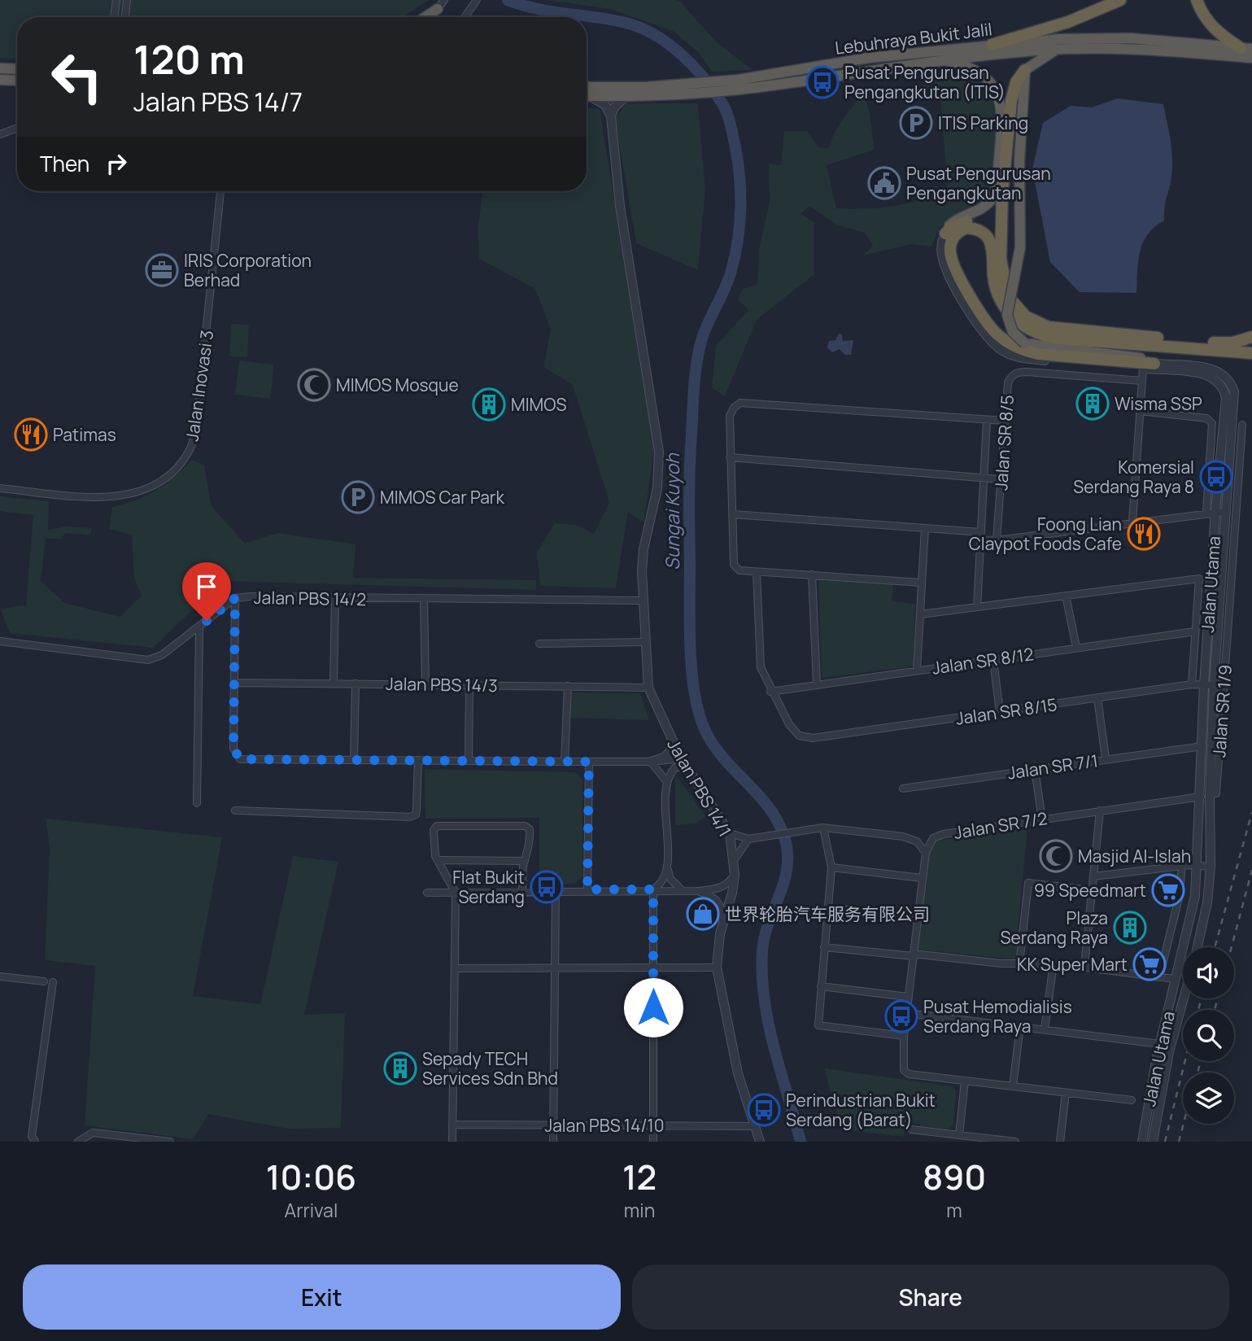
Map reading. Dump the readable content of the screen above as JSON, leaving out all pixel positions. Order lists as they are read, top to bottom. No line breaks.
{"streets":{"highway":["Lebuhraya Bukit Jalil"],"street":["Jalan Inovasi 3","Jalan SR 8/5","Jalan Utama","Jalan PBS 14/2","Jalan SR 8/12","Jalan PBS 14/3","Jalan SR 8/15","Jalan SR 1/9","Jalan SR 7/1","Jalan PBS 14/1","Jalan SR 7/2","Jalan PBS 14/10"]},"crossings":[["Jalan Utama","Jalan SR 8/15"],["Jalan Utama","Jalan SR 1/9"],["Jalan Utama","Jalan SR 7/1"],["Jalan Utama","Jalan SR 7/2"],["Jalan PBS 14/2","Jalan PBS 14/1"],["Jalan SR 8/12","Jalan SR 8/15"],["Jalan PBS 14/3","Jalan PBS 14/1"],["Jalan SR 1/9","Jalan SR 7/2"],["Jalan PBS 14/1","Jalan PBS 14/10"]],"water":["Sungai Kuyoh"],"places":{"bus stop":["Pusat Pengurusan Pengangkutan (ITIS)","Komersial Serdang Raya 8","Flat Bukit Serdang","Pusat Hemodialisis Serdang Raya","Perindustrian Bukit Serdang (Barat)"],"parking":["ITIS Parking","MIMOS Car Park"],"public building":["Pusat Pengurusan Pengangkutan"],"office":["IRIS Corporation Berhad"],"mosque":["MIMOS Mosque","Masjid Al-Islah"],"building":["Wisma SSP","MIMOS","Plaza Serdang Raya","Sepady TECH Services Sdn Bhd"],"restaurant":["Patimas","Foong Lian Claypot Foods Cafe"],"supermarket":["99 Speedmart","KK Super Mart"],"shop":["世界轮胎汽车服务有限公司"]},"page":{"turn":["120 m","Jalan PBS 14/7"],"then":"Then","eta":["10:06","Arrival","12","min","890","m"],"buttons":["Exit","Share"]}}
